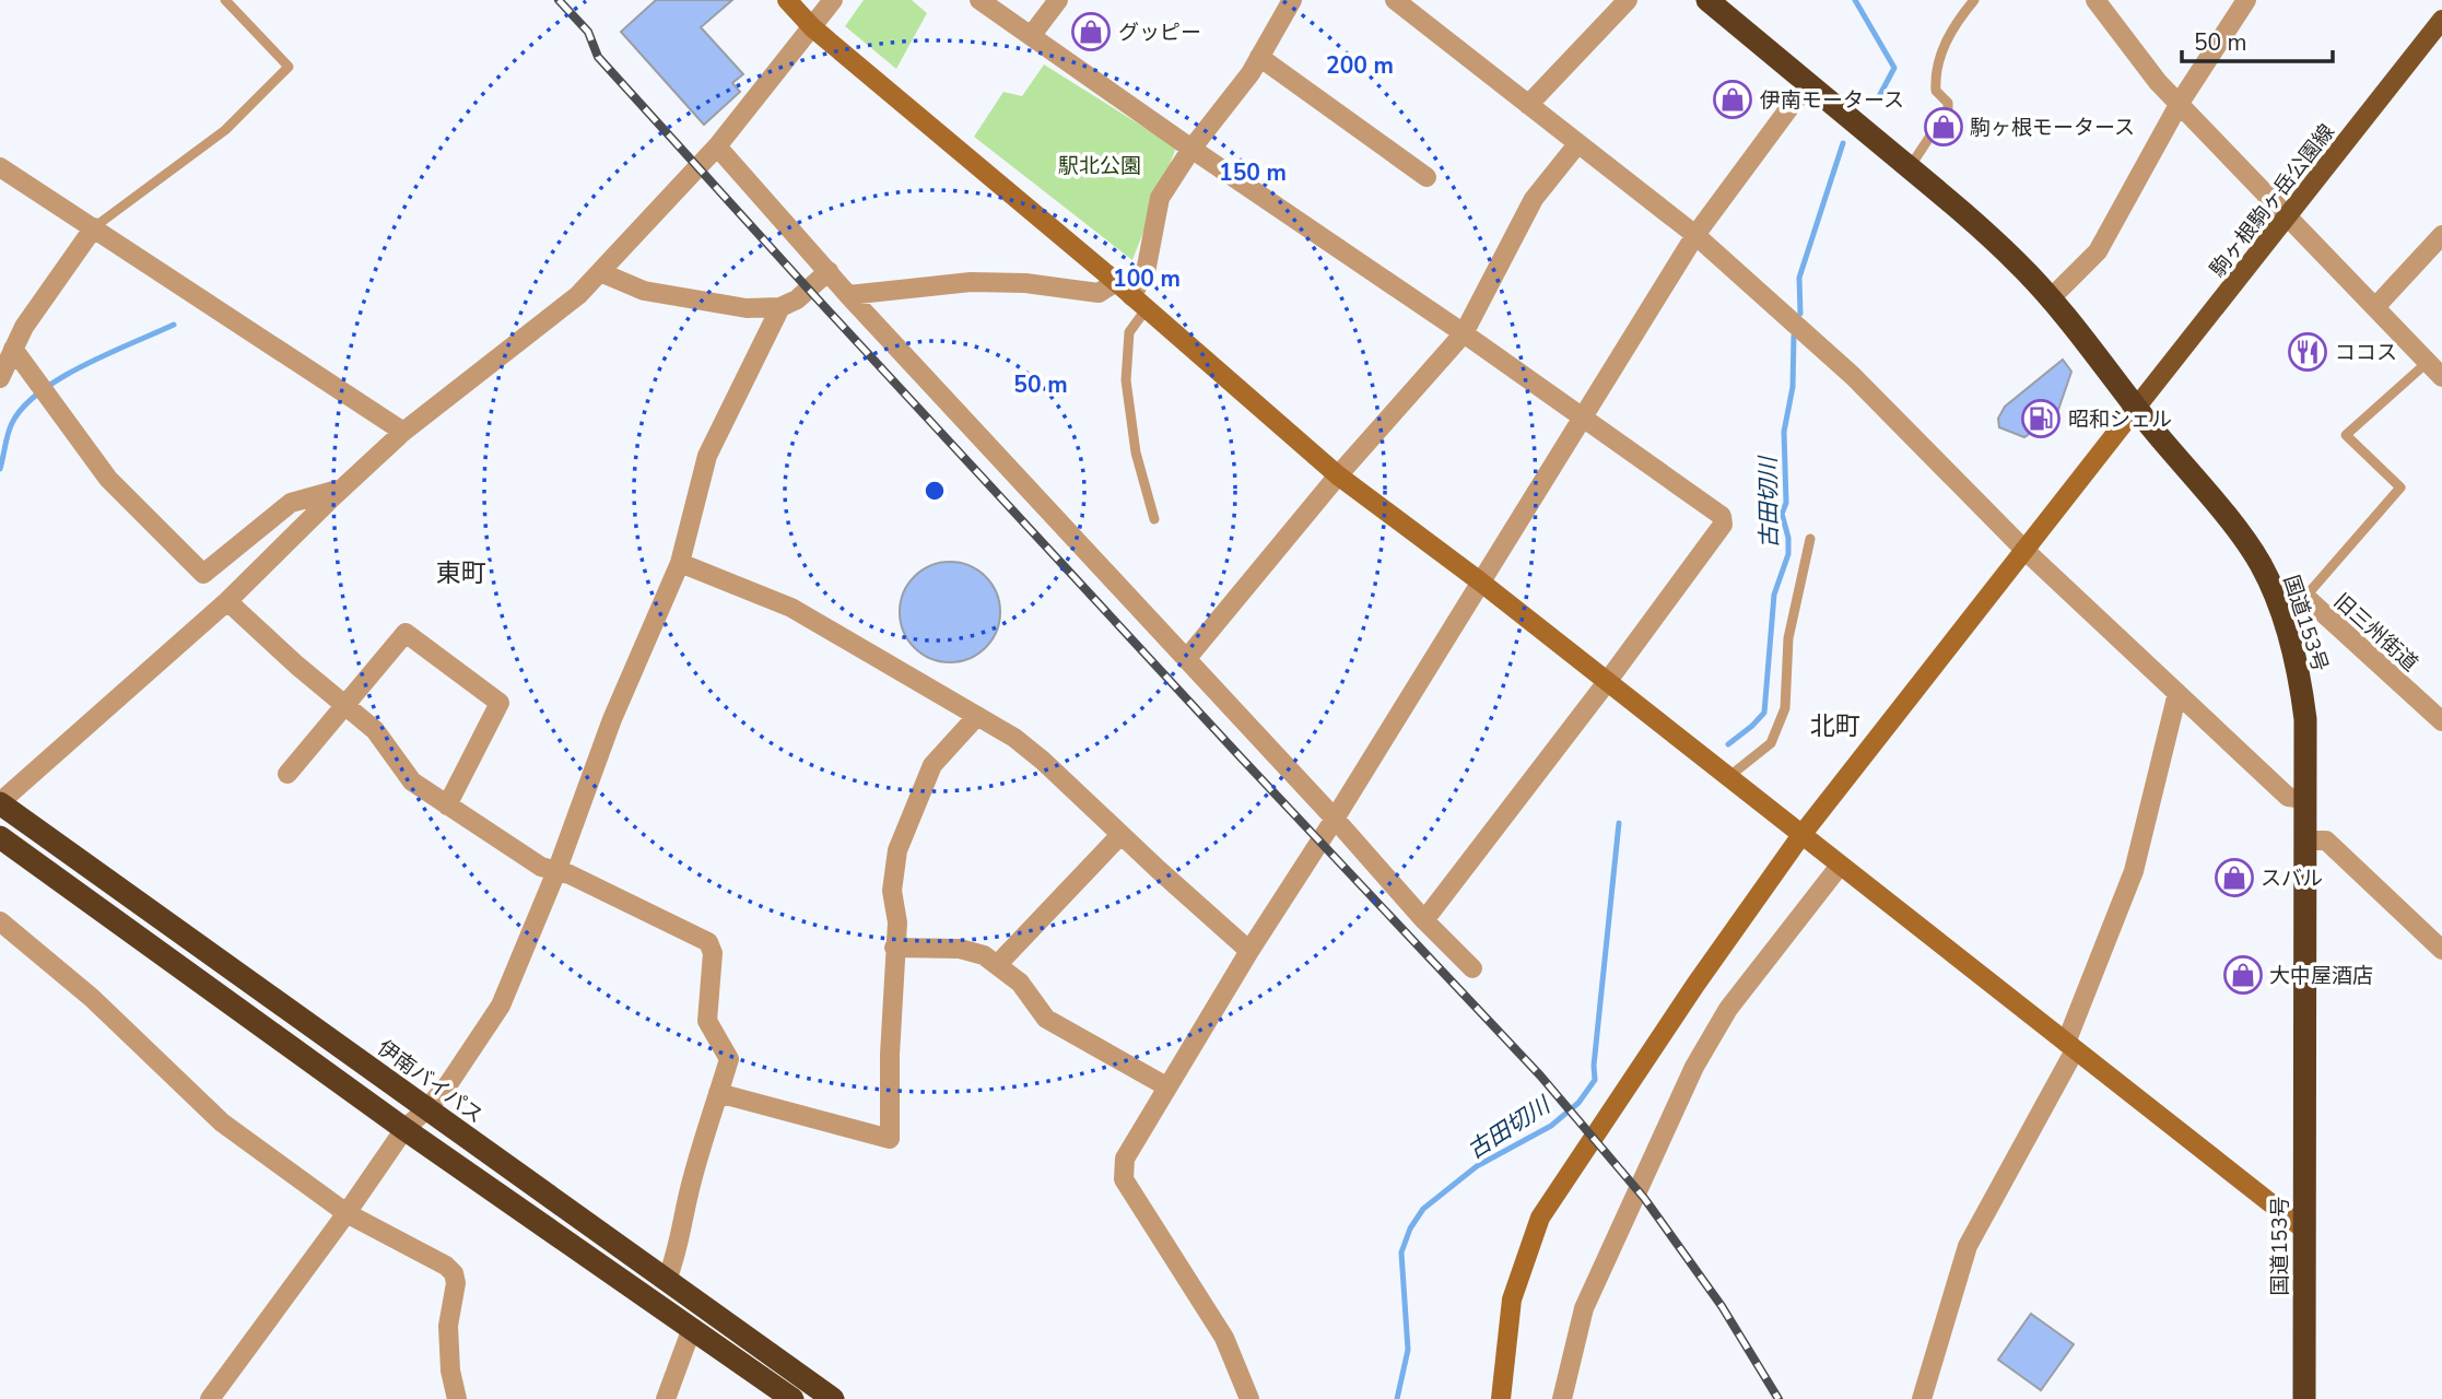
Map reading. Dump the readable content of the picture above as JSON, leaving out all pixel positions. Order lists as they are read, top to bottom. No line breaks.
{"streets":{"highway":["国道153号","伊南バイパス"],"main road":["駒ヶ根駒ヶ岳公園線"],"street":["旧三州街道"]},"crossings":[["駒ヶ根駒ヶ岳公園線","国道153号"],["国道153号","旧三州街道"]],"districts":["東町","北町"],"water":["古田切川"],"parks":["駅北公園"],"places":{"shop":["グッピー","伊南モータース","駒ヶ根モータース","スバル","大中屋酒店"],"restaurant":["ココス"],"fuel station":["昭和シェル"]},"scale_bar":"50 m","rings":["200 m","150 m","100 m","50 m"]}
